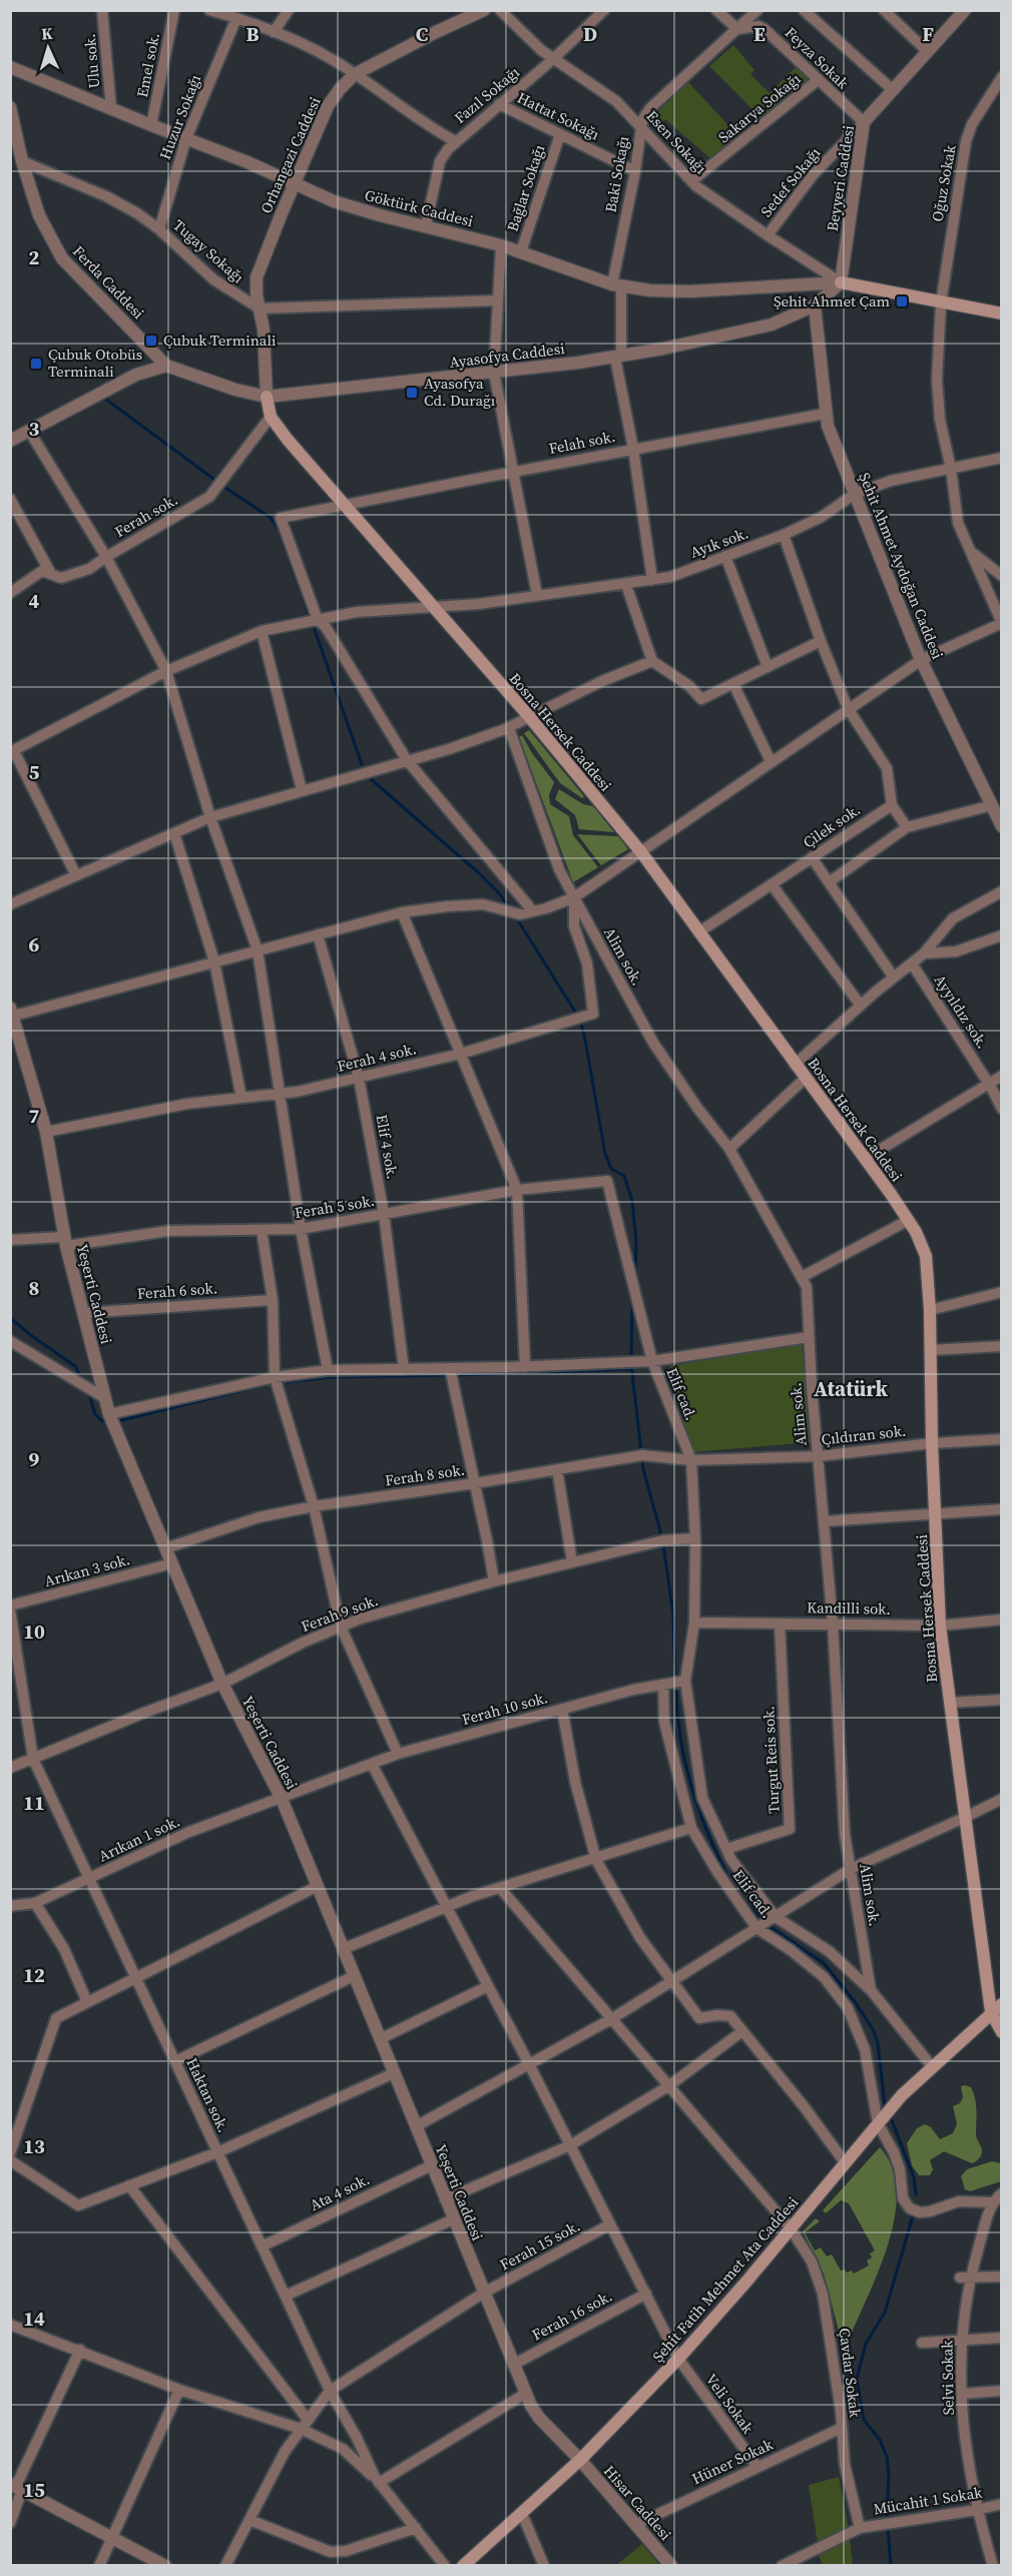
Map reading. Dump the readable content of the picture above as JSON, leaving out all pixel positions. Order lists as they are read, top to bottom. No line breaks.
{"streets":{"main road":["Bosna Hersek Caddesi","Şehit Fatih Mehmet Ata Caddesi"],"street":["Feyza Sokak","Ulu sok.","Emel sok.","Fazıl Sokağı","Sakarya Sokağı","Hattat Sokağı","Huzur Sokağı","Esen Sokağı","Orhangazi Caddesi","Baki Sokağı","Beyyeri Caddesi","Sedef Sokağı","Oğuz Sokak","Bağlar Sokağı","Göktürk Caddesi","Tugay Sokağı","Ferda Caddesi","Ayasofya Caddesi","Felah sok.","Ferah sok.","Ayık sok.","Şehit Ahmet Aydoğan Caddesi","Çilek sok.","Alim sok.","Ayyıldız sok.","Ferah 4 sok.","Elif 4 sok.","Ferah 5 sok.","Ferah 6 sok.","Yeşerti Caddesi","Elif cad.","Çıldıran sok.","Ferah 8 sok.","Arıkan 3 sok.","Kandilli sok.","Ferah 9 sok.","Ferah 10 sok.","Turgut Reis sok.","Arıkan 1 sok.","Haktan sok.","Ata 4 sok.","Ferah 15 sok.","Ferah 16 sok.","Çavdar Sokak","Selvi Sokak","Veli Sokak","Hüner Sokak","Mücahit 1 Sokak","Hisar Caddesi"]},"crossings":[["Feyza Sokak","Sakarya Sokağı"],["Feyza Sokak","Baki Sokağı"],["Feyza Sokak","Beyyeri Caddesi"],["Feyza Sokak","Sedef Sokağı"],["Ulu sok.","Göktürk Caddesi"],["Emel sok.","Göktürk Caddesi"],["Fazıl Sokağı","Hattat Sokağı"],["Fazıl Sokağı","Esen Sokağı"],["Fazıl Sokağı","Göktürk Caddesi"],["Sakarya Sokağı","Esen Sokağı"],["Hattat Sokağı","Baki Sokağı"],["Hattat Sokağı","Bağlar Sokağı"],["Huzur Sokağı","Göktürk Caddesi"],["Huzur Sokağı","Tugay Sokağı"],["Esen Sokağı","Baki Sokağı"],["Esen Sokağı","Beyyeri Caddesi"],["Esen Sokağı","Sedef Sokağı"],["Esen Sokağı","Göktürk Caddesi"],["Esen Sokağı","Ayasofya Caddesi"],["Orhangazi Caddesi","Göktürk Caddesi"],["Orhangazi Caddesi","Tugay Sokağı"],["Orhangazi Caddesi","Ayasofya Caddesi"],["Orhangazi Caddesi","Bosna Hersek Caddesi"],["Baki Sokağı","Göktürk Caddesi"],["Baki Sokağı","Ayasofya Caddesi"],["Baki Sokağı","Felah sok."],["Baki Sokağı","Ayık sok."],["Beyyeri Caddesi","Sedef Sokağı"],["Beyyeri Caddesi","Göktürk Caddesi"],["Beyyeri Caddesi","Ayasofya Caddesi"],["Oğuz Sokak","Ayık sok."],["Bağlar Sokağı","Göktürk Caddesi"],["Göktürk Caddesi","Ayasofya Caddesi"],["Tugay Sokağı","Ferda Caddesi"],["Ferda Caddesi","Ayasofya Caddesi"],["Ayasofya Caddesi","Şehit Ahmet Aydoğan Caddesi"],["Ayasofya Caddesi","Bosna Hersek Caddesi"],["Felah sok.","Ayık sok."],["Felah sok.","Şehit Ahmet Aydoğan Caddesi"],["Felah sok.","Bosna Hersek Caddesi"],["Ferah sok.","Bosna Hersek Caddesi"],["Ayık sok.","Şehit Ahmet Aydoğan Caddesi"],["Ayık sok.","Bosna Hersek Caddesi"],["Bosna Hersek Caddesi","Çilek sok."],["Bosna Hersek Caddesi","Çıldıran sok."],["Bosna Hersek Caddesi","Kandilli sok."],["Bosna Hersek Caddesi","Şehit Fatih Mehmet Ata Caddesi"],["Alim sok.","Ferah 4 sok."],["Alim sok.","Elif cad."],["Alim sok.","Çıldıran sok."],["Alim sok.","Kandilli sok."],["Ferah 4 sok.","Elif 4 sok."],["Ferah 4 sok.","Yeşerti Caddesi"],["Elif 4 sok.","Ferah 5 sok."],["Ferah 5 sok.","Yeşerti Caddesi"],["Ferah 5 sok.","Elif cad."],["Ferah 6 sok.","Yeşerti Caddesi"],["Yeşerti Caddesi","Ferah 8 sok."],["Yeşerti Caddesi","Arıkan 3 sok."],["Yeşerti Caddesi","Ferah 9 sok."],["Yeşerti Caddesi","Ferah 10 sok."],["Yeşerti Caddesi","Arıkan 1 sok."],["Yeşerti Caddesi","Ata 4 sok."],["Yeşerti Caddesi","Ferah 15 sok."],["Yeşerti Caddesi","Şehit Fatih Mehmet Ata Caddesi"],["Yeşerti Caddesi","Ferah 16 sok."],["Yeşerti Caddesi","Hisar Caddesi"],["Elif cad.","Çıldıran sok."],["Elif cad.","Ferah 8 sok."],["Elif cad.","Kandilli sok."],["Elif cad.","Ferah 9 sok."],["Elif cad.","Ferah 10 sok."],["Elif cad.","Turgut Reis sok."],["Elif cad.","Şehit Fatih Mehmet Ata Caddesi"],["Elif cad.","Selvi Sokak"],["Çıldıran sok.","Ferah 8 sok."],["Arıkan 3 sok.","Haktan sok."],["Kandilli sok.","Turgut Reis sok."],["Ferah 9 sok.","Haktan sok."],["Ferah 10 sok.","Arıkan 1 sok."],["Ferah 10 sok.","Veli Sokak"],["Arıkan 1 sok.","Haktan sok."],["Haktan sok.","Ata 4 sok."],["Haktan sok.","Ferah 15 sok."],["Ferah 15 sok.","Veli Sokak"],["Şehit Fatih Mehmet Ata Caddesi","Çavdar Sokak"],["Şehit Fatih Mehmet Ata Caddesi","Veli Sokak"],["Şehit Fatih Mehmet Ata Caddesi","Hisar Caddesi"],["Ferah 16 sok.","Veli Sokak"],["Çavdar Sokak","Hüner Sokak"],["Çavdar Sokak","Mücahit 1 Sokak"],["Selvi Sokak","Mücahit 1 Sokak"],["Veli Sokak","Hüner Sokak"],["Hüner Sokak","Hisar Caddesi"]],"districts":["Atatürk"],"places":{"transit":["Şehit Ahmet Çam","Çubuk Terminali","Çubuk Otobüs Terminali","Ayasofya Cd. Durağı"]},"north":"top","grid":{"columns":["B","C","D","E","F"],"rows":["2","3","4","5","6","7","8","9","10","11","12","13","14","15"]}}
